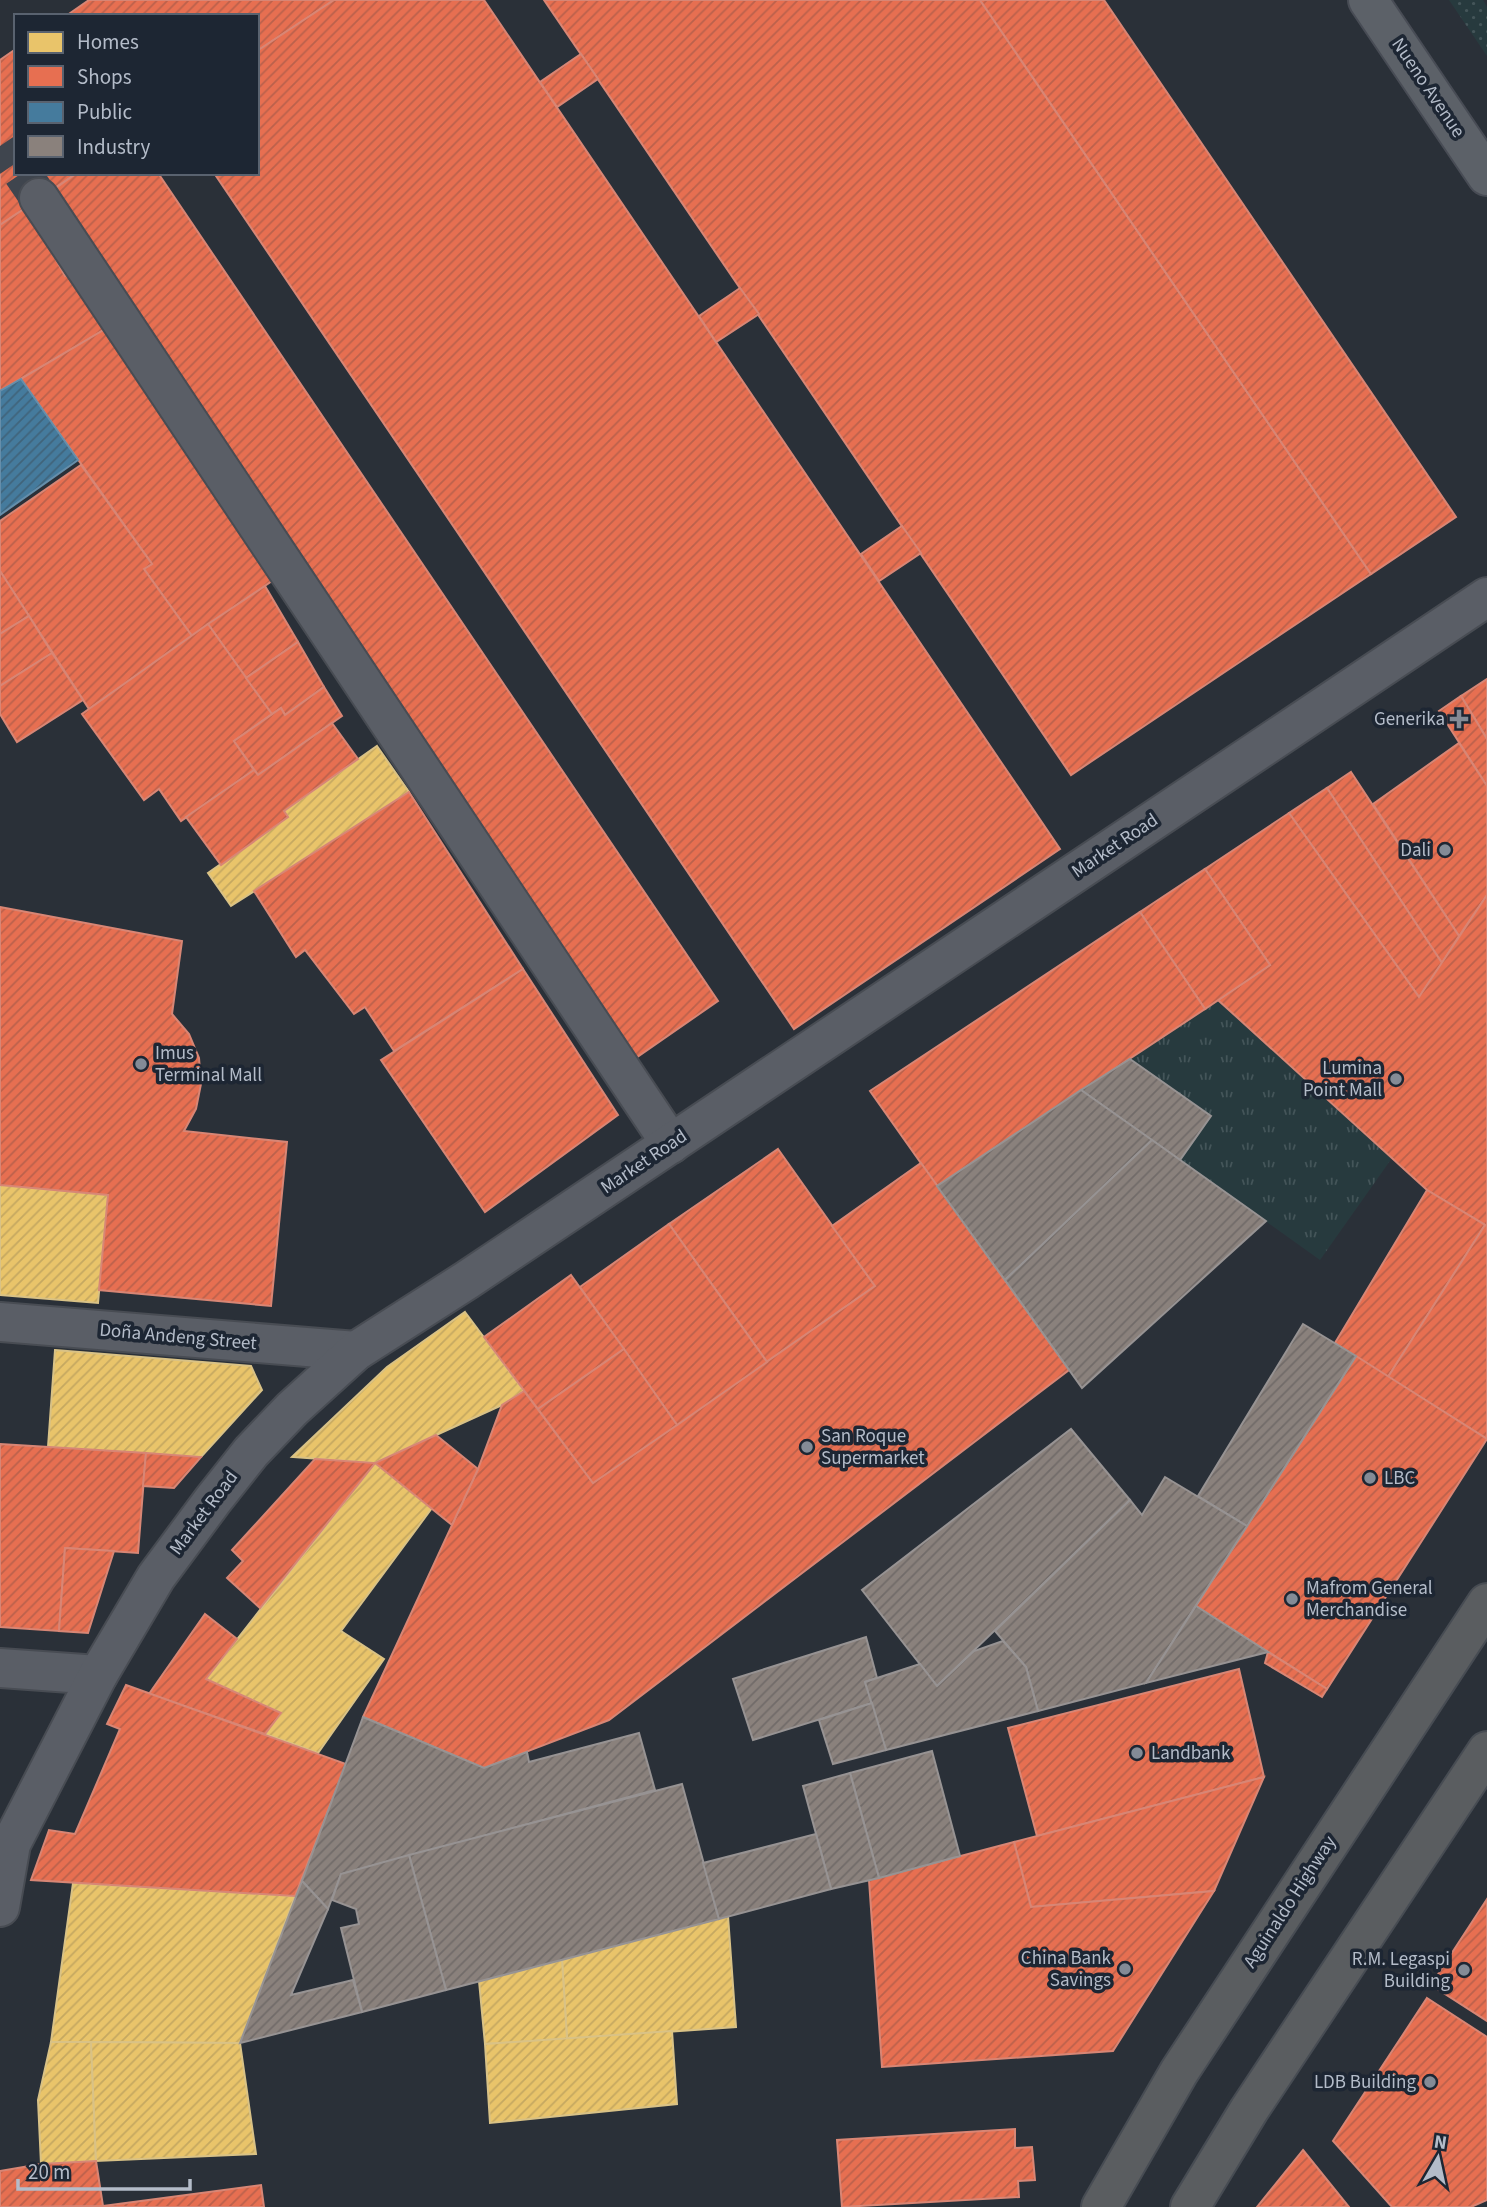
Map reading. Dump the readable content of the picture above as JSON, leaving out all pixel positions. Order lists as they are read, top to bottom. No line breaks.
{"streets":{"highway":["Aguinaldo Highway"],"main road":["Nueno Avenue"],"street":["Market Road","Doña Andeng Street"]},"crossings":[["Market Road","Doña Andeng Street"]],"places":{"health":["Generika"],"other":["Dali","Imus Terminal Mall","Lumina Point Mall","San Roque Supermarket","LBC","Mafrom General Merchandise","Landbank","China Bank Savings","R.M. Legaspi Building","LDB Building"]},"legend":["Homes","Shops","Public","Industry"],"scale_bar":"20 m","north":"top"}
